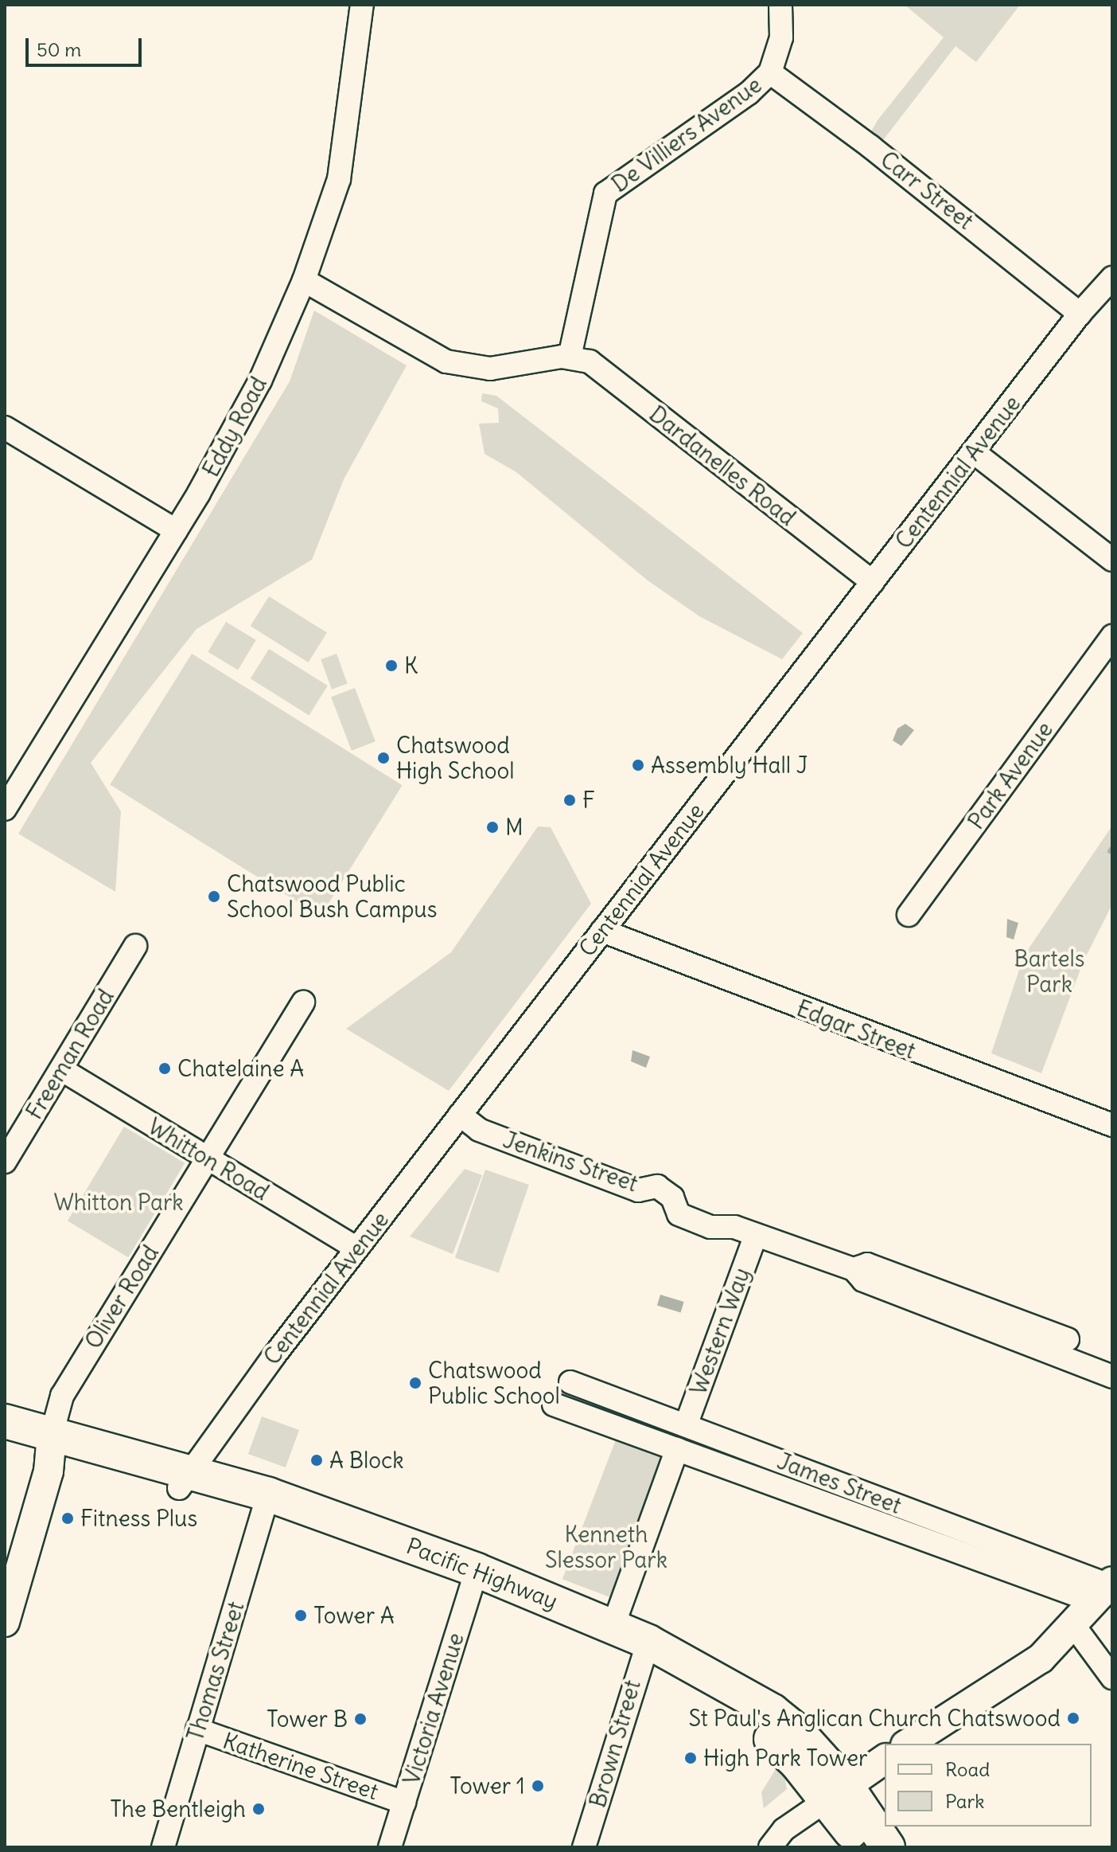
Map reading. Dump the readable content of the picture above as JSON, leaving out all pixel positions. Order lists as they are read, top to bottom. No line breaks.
{"streets":{"highway":["Pacific Highway"],"street":["De Villiers Avenue","Carr Street","Eddy Road","Dardanelles Road","Centennial Avenue","Park Avenue","Edgar Street","Freeman Road","Whitton Road","Jenkins Street","Oliver Road","Western Way","James Street","Thomas Street","Victoria Avenue","Brown Street","Katherine Street"]},"crossings":[["De Villiers Avenue","Carr Street"],["De Villiers Avenue","Dardanelles Road"],["Carr Street","Centennial Avenue"],["Dardanelles Road","Centennial Avenue"],["Centennial Avenue","Edgar Street"],["Centennial Avenue","Whitton Road"],["Centennial Avenue","Jenkins Street"],["Centennial Avenue","Pacific Highway"],["Freeman Road","Whitton Road"],["Whitton Road","Oliver Road"],["Jenkins Street","Western Way"],["Oliver Road","Pacific Highway"],["Western Way","James Street"],["Pacific Highway","Thomas Street"],["Pacific Highway","Victoria Avenue"],["Pacific Highway","Brown Street"],["Thomas Street","Katherine Street"],["Victoria Avenue","Katherine Street"]],"parks":["Bartels Park","Whitton Park","Kenneth Slessor Park"],"places":["K","Chatswood High School","Assembly Hall J","F","M","Chatswood Public School Bush Campus","Chatelaine A","Chatswood Public School","A Block","Fitness Plus","Tower A","St Paul's Anglican Church Chatswood","Tower B","High Park Tower","Tower 1","The Bentleigh"],"legend":["Road","Park"],"scale_bar":"50 m"}
